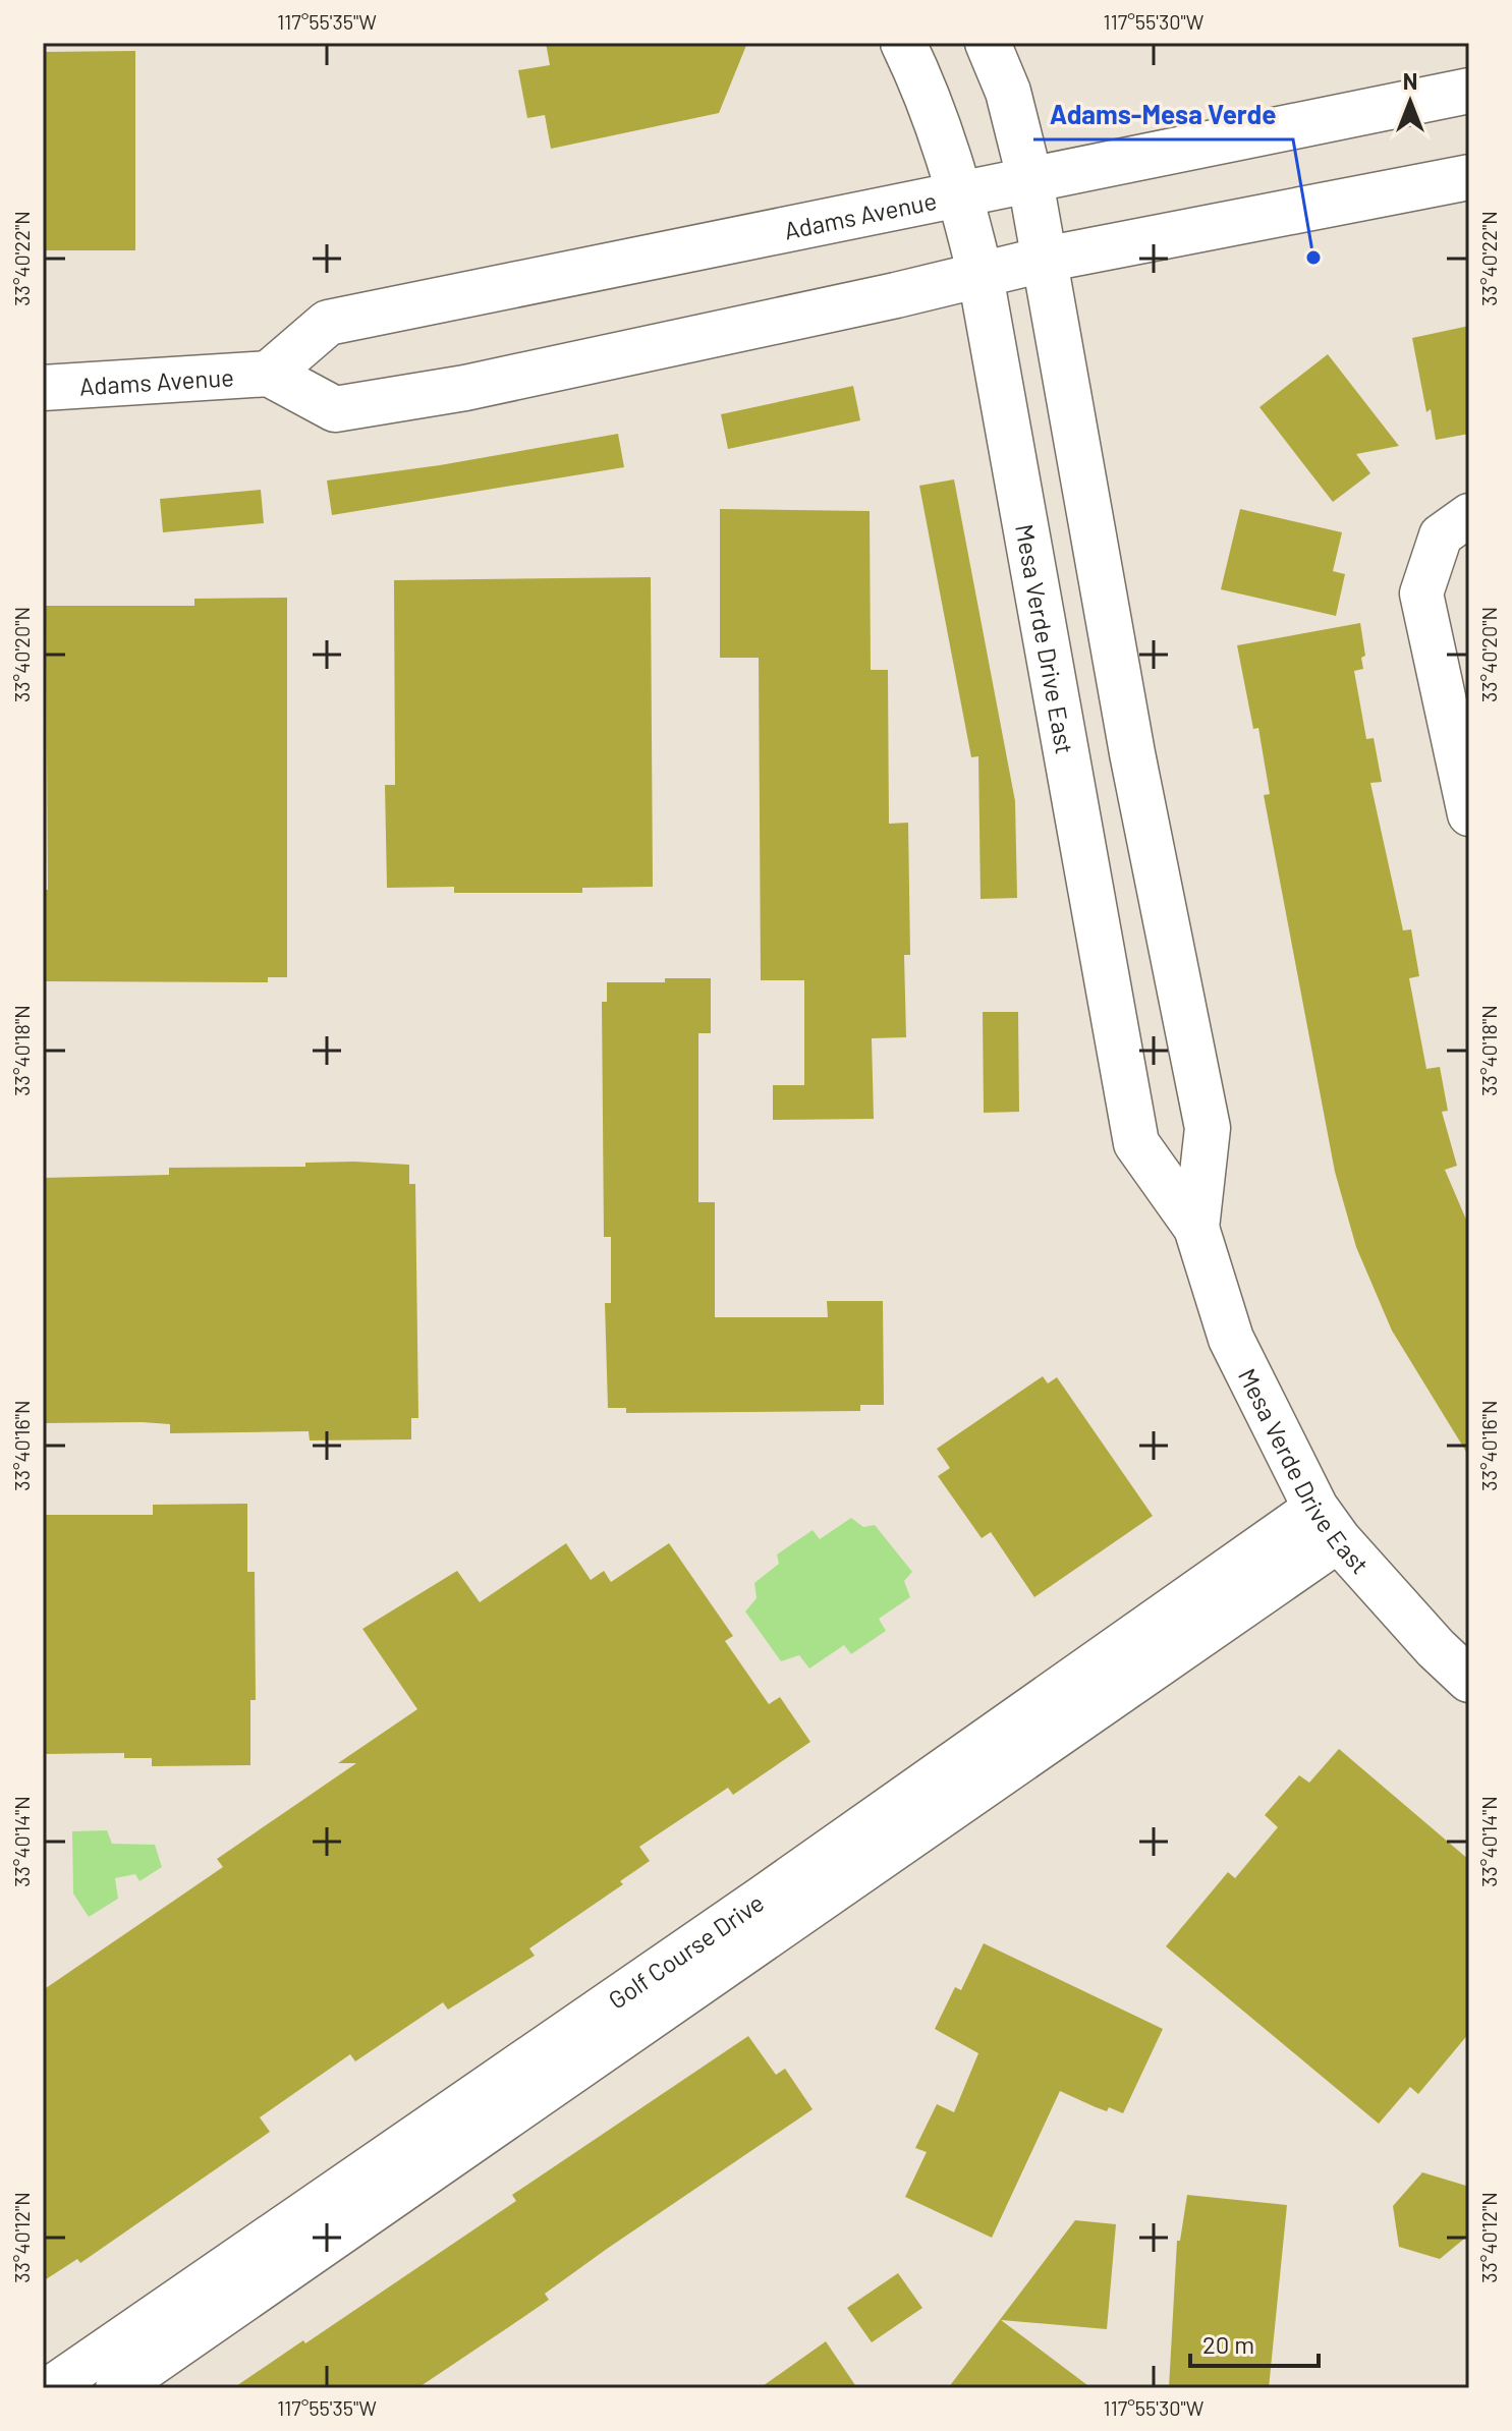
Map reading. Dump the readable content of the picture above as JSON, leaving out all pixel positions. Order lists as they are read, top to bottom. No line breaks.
{"streets":{"street":["Adams Avenue","Mesa Verde Drive East","Golf Course Drive"]},"crossings":[["Adams Avenue","Mesa Verde Drive East"],["Mesa Verde Drive East","Golf Course Drive"]],"places":["Adams-Mesa Verde"],"scale_bar":"20 m","north":"top","coordinates":["117°55'35\"W","117°55'30\"W","33°40'22\"N","33°40'20\"N","33°40'18\"N","33°40'16\"N","33°40'14\"N","33°40'12\"N"]}
